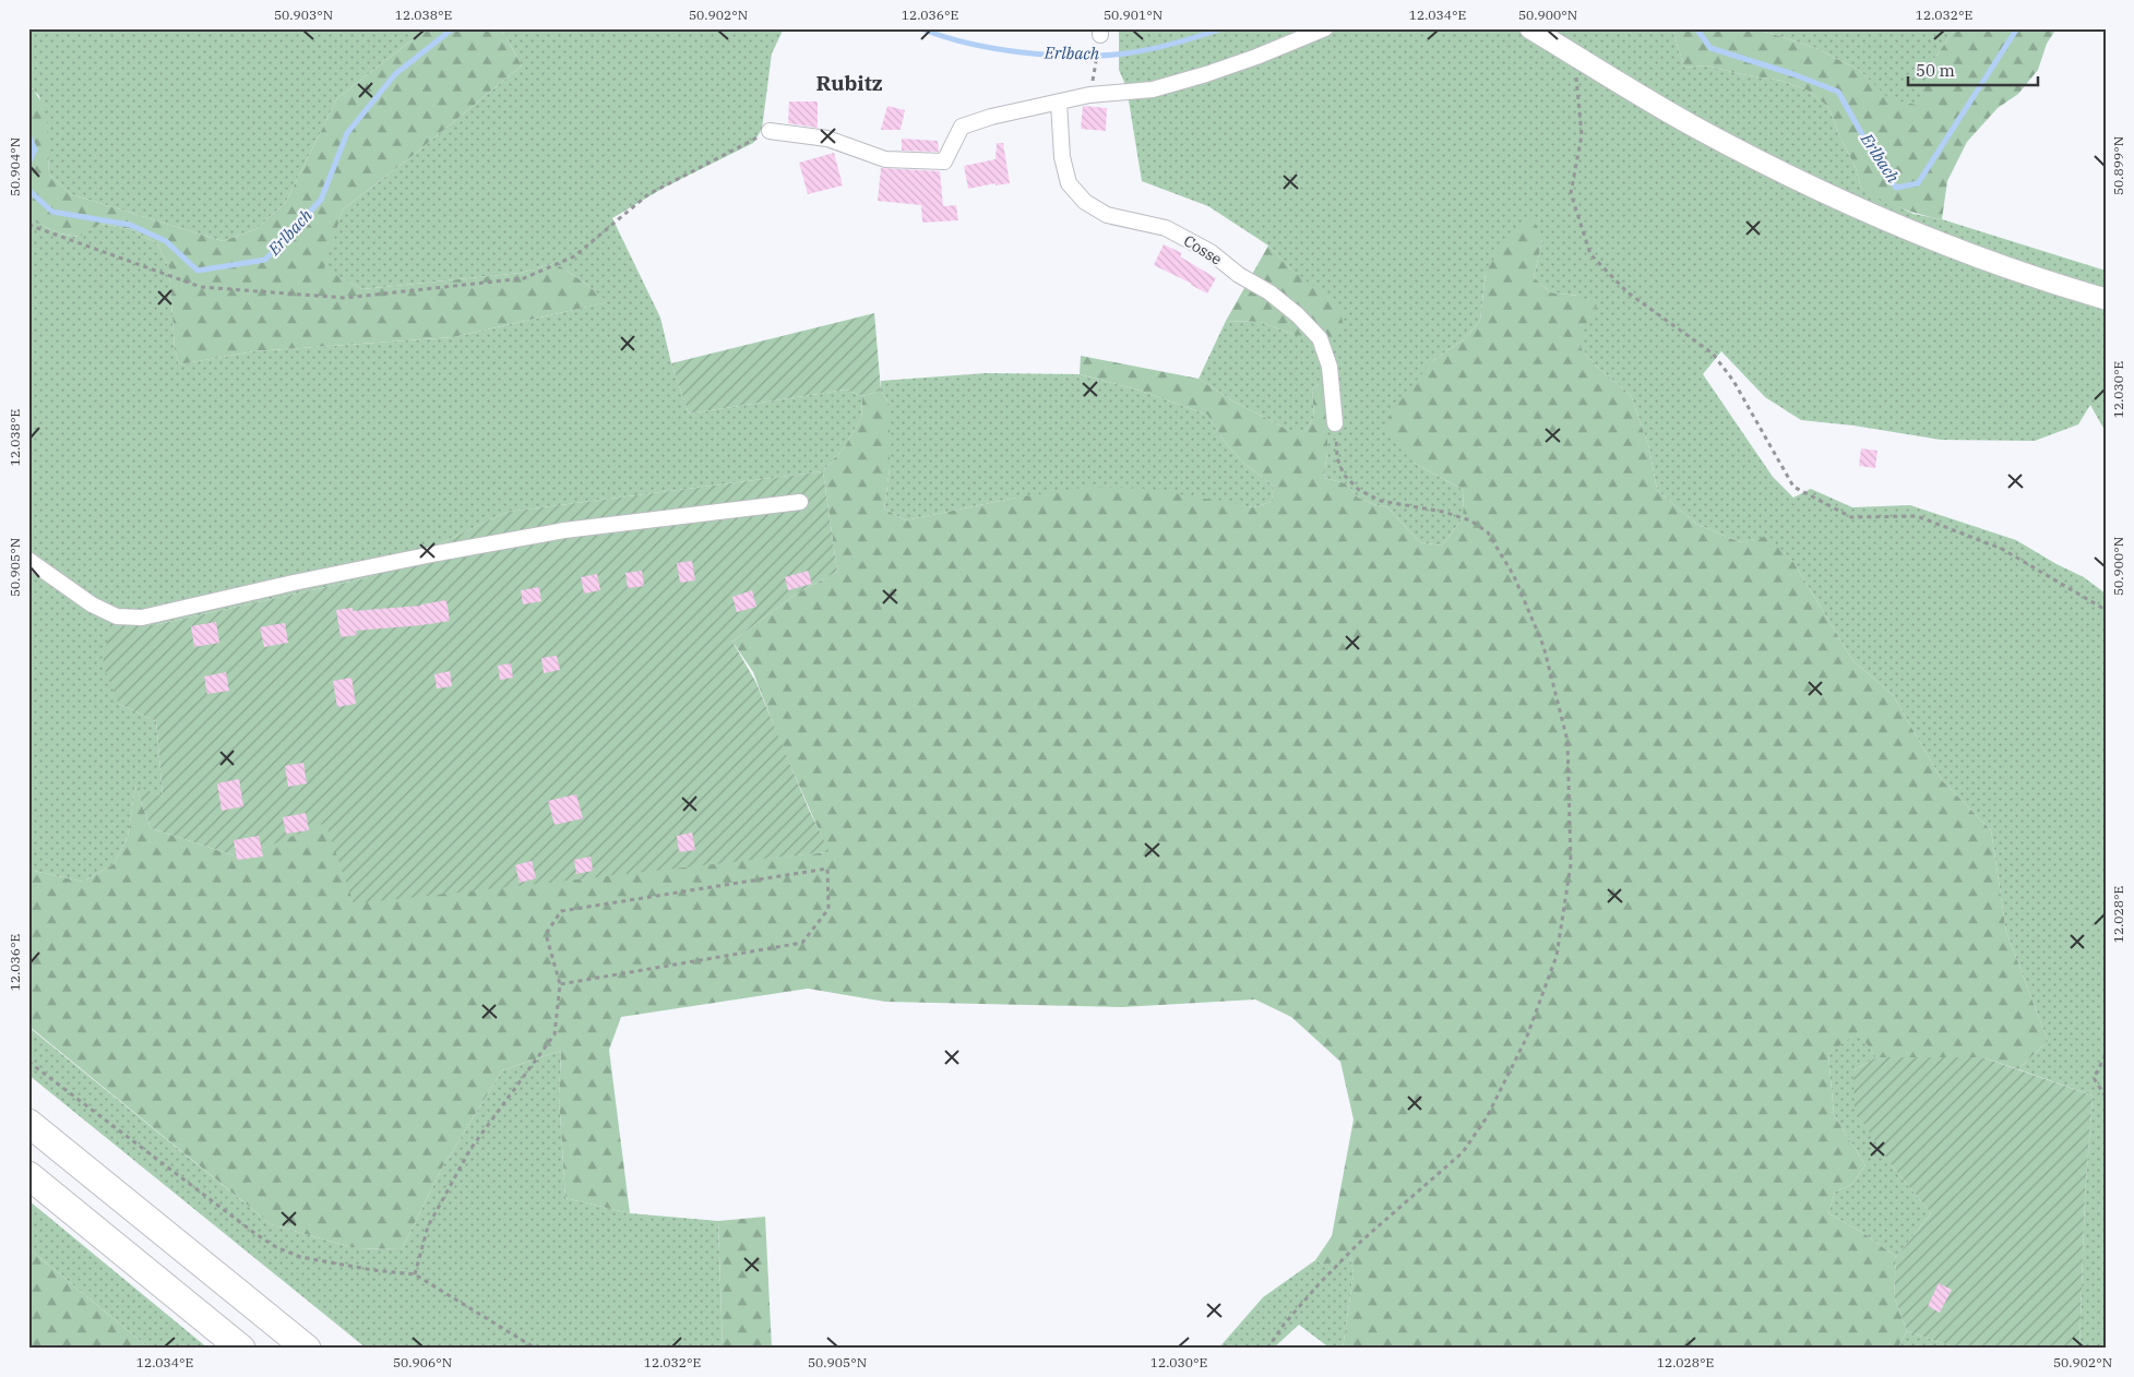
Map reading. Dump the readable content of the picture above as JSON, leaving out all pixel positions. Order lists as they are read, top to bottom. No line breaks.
{"streets":{"street":["Cosse"]},"districts":["Rubitz"],"water":["Erlbach"],"scale_bar":"50 m","coordinates":["50.903°N","12.038°E","50.902°N","12.036°E","50.901°N","12.034°E","50.900°N","12.032°E","50.899°N","50.904°N","12.030°E","50.905°N","12.028°E","50.906°N"]}
